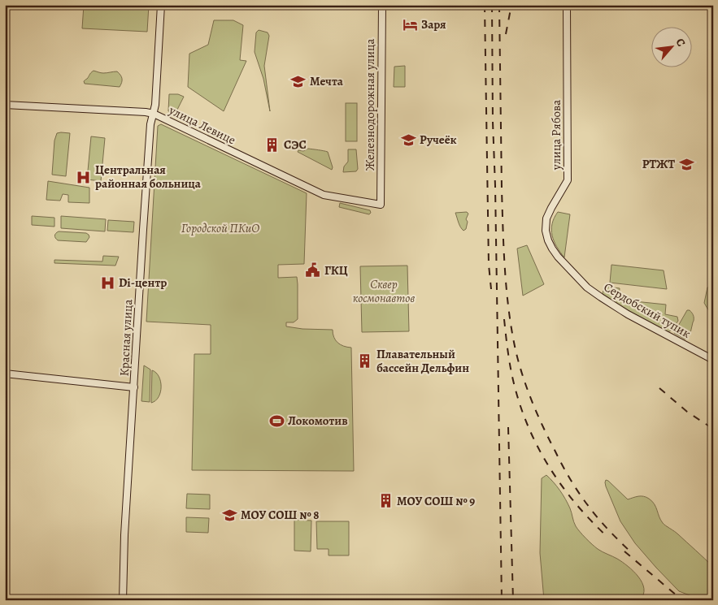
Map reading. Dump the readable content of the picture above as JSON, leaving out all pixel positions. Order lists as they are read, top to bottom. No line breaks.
{"streets":{"street":["Железнодорожная улица","улица Левице","улица Рябова","Сердобский тупик","Красная улица"]},"crossings":[["Железнодорожная улица","улица Левице"],["улица Левице","Красная улица"],["улица Рябова","Сердобский тупик"]],"parks":["Городской ПКиО","Сквер космонавтов"],"places":{"hotel":["Заря"],"school or university":["Мечта","Ручеёк","РТЖТ","МОУ СОШ № 8"],"building":["СЭС","Плавательный бассейн Дельфин","МОУ СОШ № 9"],"hospital":["Центральная районная больница","Di-центр"],"public building":["ГКЦ"],"sports":["Локомотив"]},"north":"top right"}
